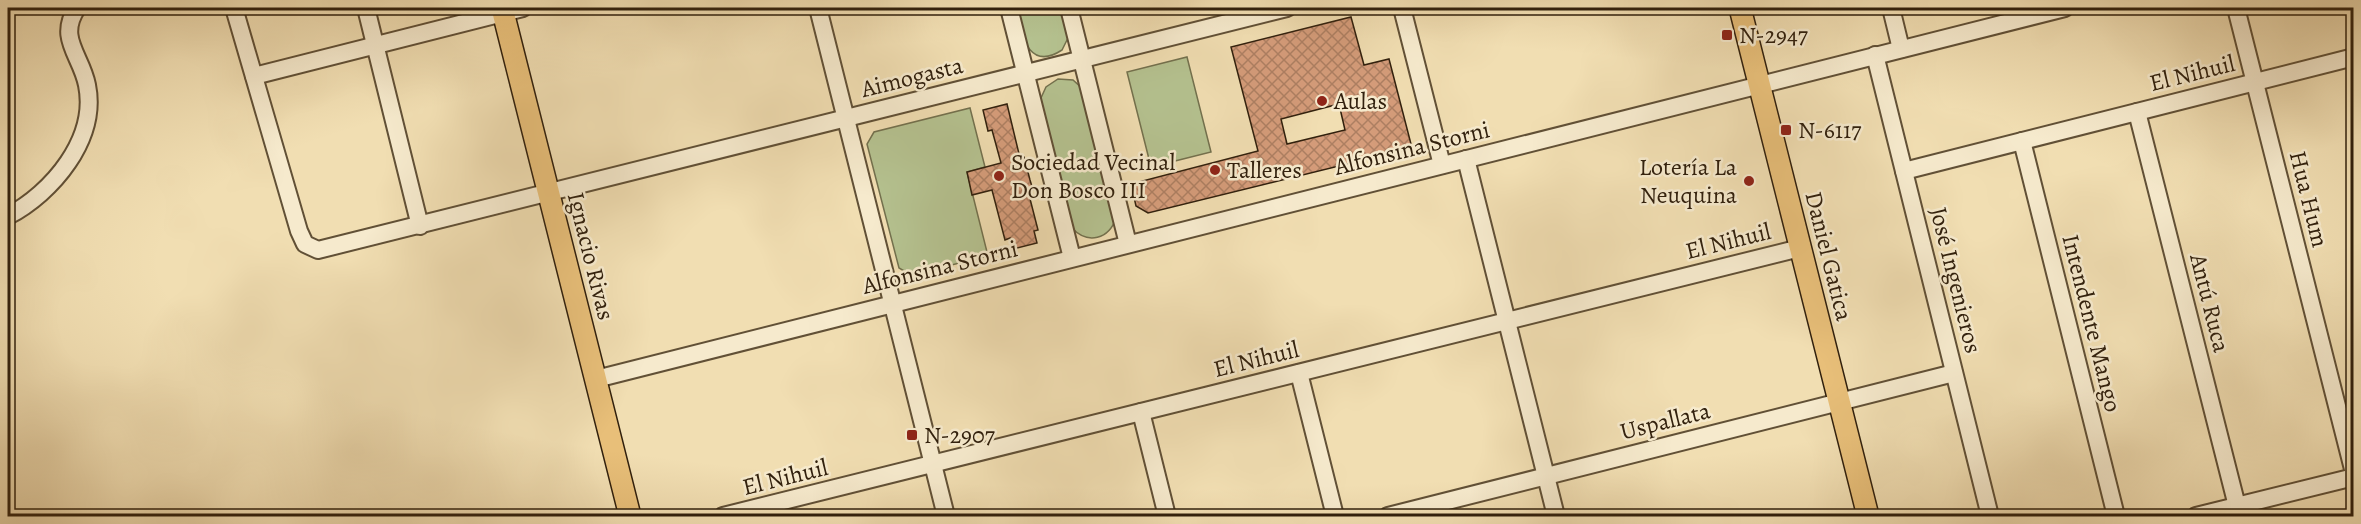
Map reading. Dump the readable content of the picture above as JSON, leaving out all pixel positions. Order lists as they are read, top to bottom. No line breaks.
{"streets":{"main road":["Ignacio Rivas","Daniel Gatica"],"street":["El Nihuil","Aimogasta","Alfonsina Storni","Hua Hum","José Ingenieros","Antú Ruca","Intendente Mango","Uspallata"]},"crossings":[["El Nihuil","Hua Hum"],["El Nihuil","Daniel Gatica"],["El Nihuil","José Ingenieros"],["El Nihuil","Antú Ruca"],["El Nihuil","Intendente Mango"],["Aimogasta","Ignacio Rivas"],["Alfonsina Storni","Ignacio Rivas"],["Alfonsina Storni","Daniel Gatica"],["Alfonsina Storni","José Ingenieros"],["Daniel Gatica","Uspallata"],["José Ingenieros","Uspallata"]],"places":{"transit":["N-2947","N-6117","N-2907"],"other":["Aulas","Talleres","Sociedad Vecinal Don Bosco III","Lotería La Neuquina"]}}
